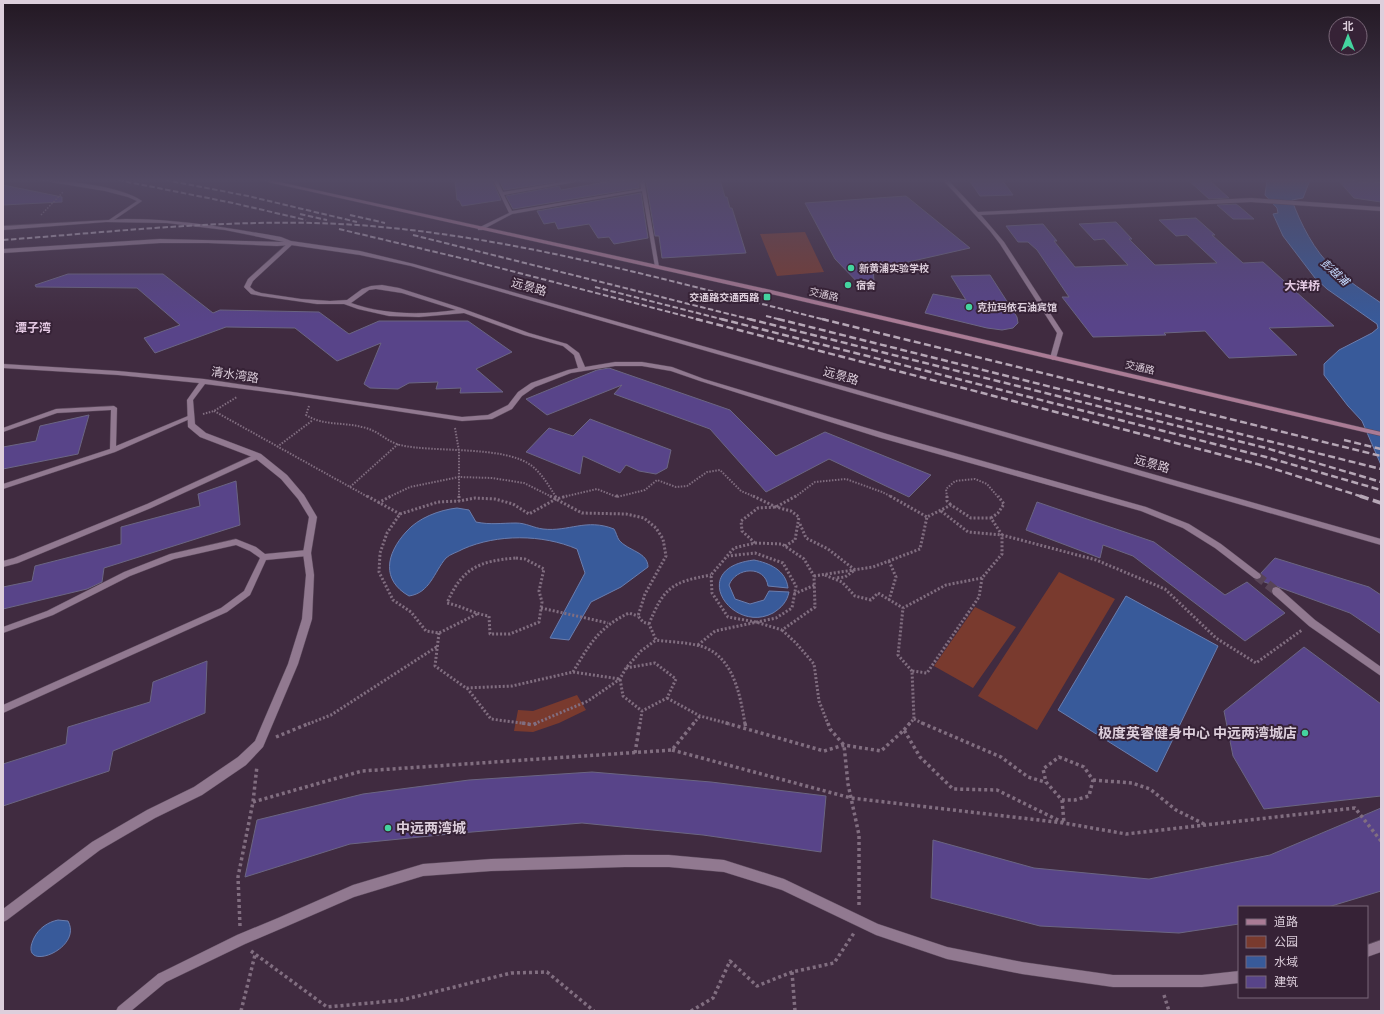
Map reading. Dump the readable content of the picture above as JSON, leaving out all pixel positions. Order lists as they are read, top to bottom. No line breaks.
{"streets":{"main road":["交通路"],"street":["远景路","清水湾路"]},"districts":["大洋桥","潭子湾"],"water":["彭越浦"],"places":{"other":["新黄浦实验学校","宿舍","克拉玛依石油宾馆","极度英睿健身中心 中远两湾城店","中远两湾城"],"transit":["交通路交通西路"]},"legend":["道路","公园","水域","建筑"],"north":"top"}
